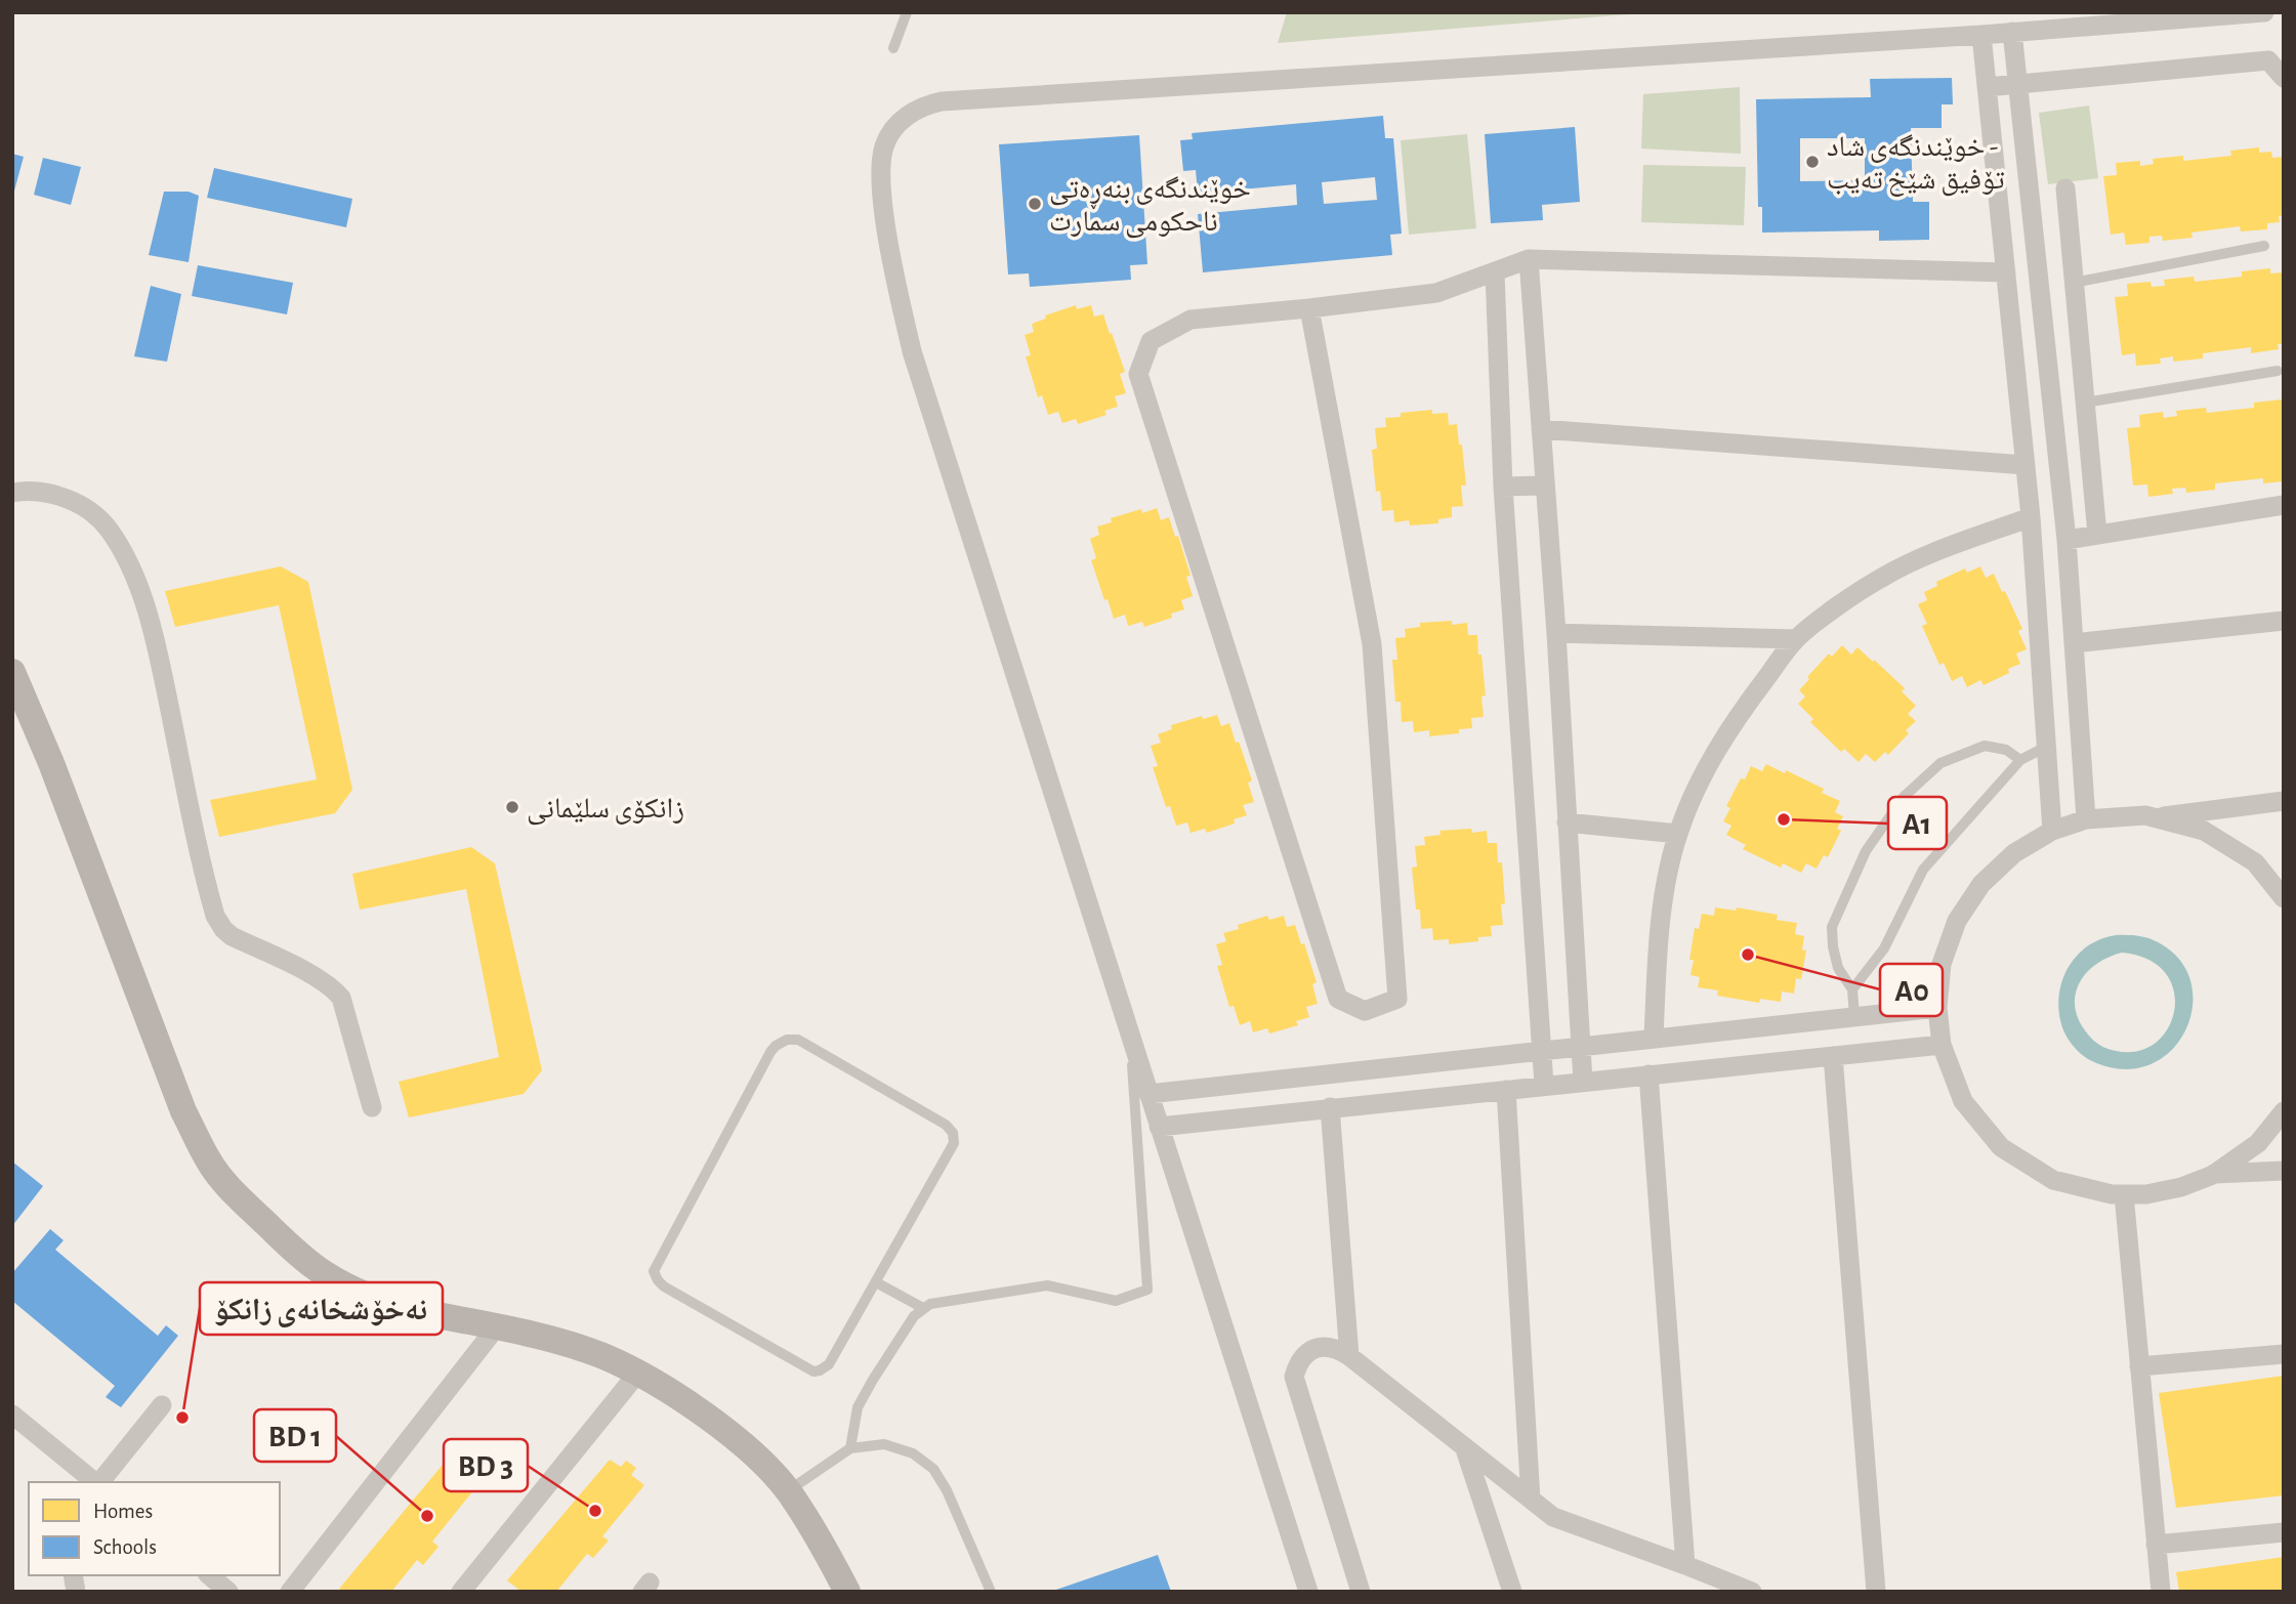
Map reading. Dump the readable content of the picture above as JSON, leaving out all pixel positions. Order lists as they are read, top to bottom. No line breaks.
{"places":["خوێندنگەی شاد - تۆفیق شێخ تەیب","خوێندنگەی بنەڕەتی ناحکومی سمارت","زانکۆی سلێمانی","A1","A0","نەخۆشخانەی زانکۆ","BD 3","BD 1"],"legend":["Homes","Schools"]}
